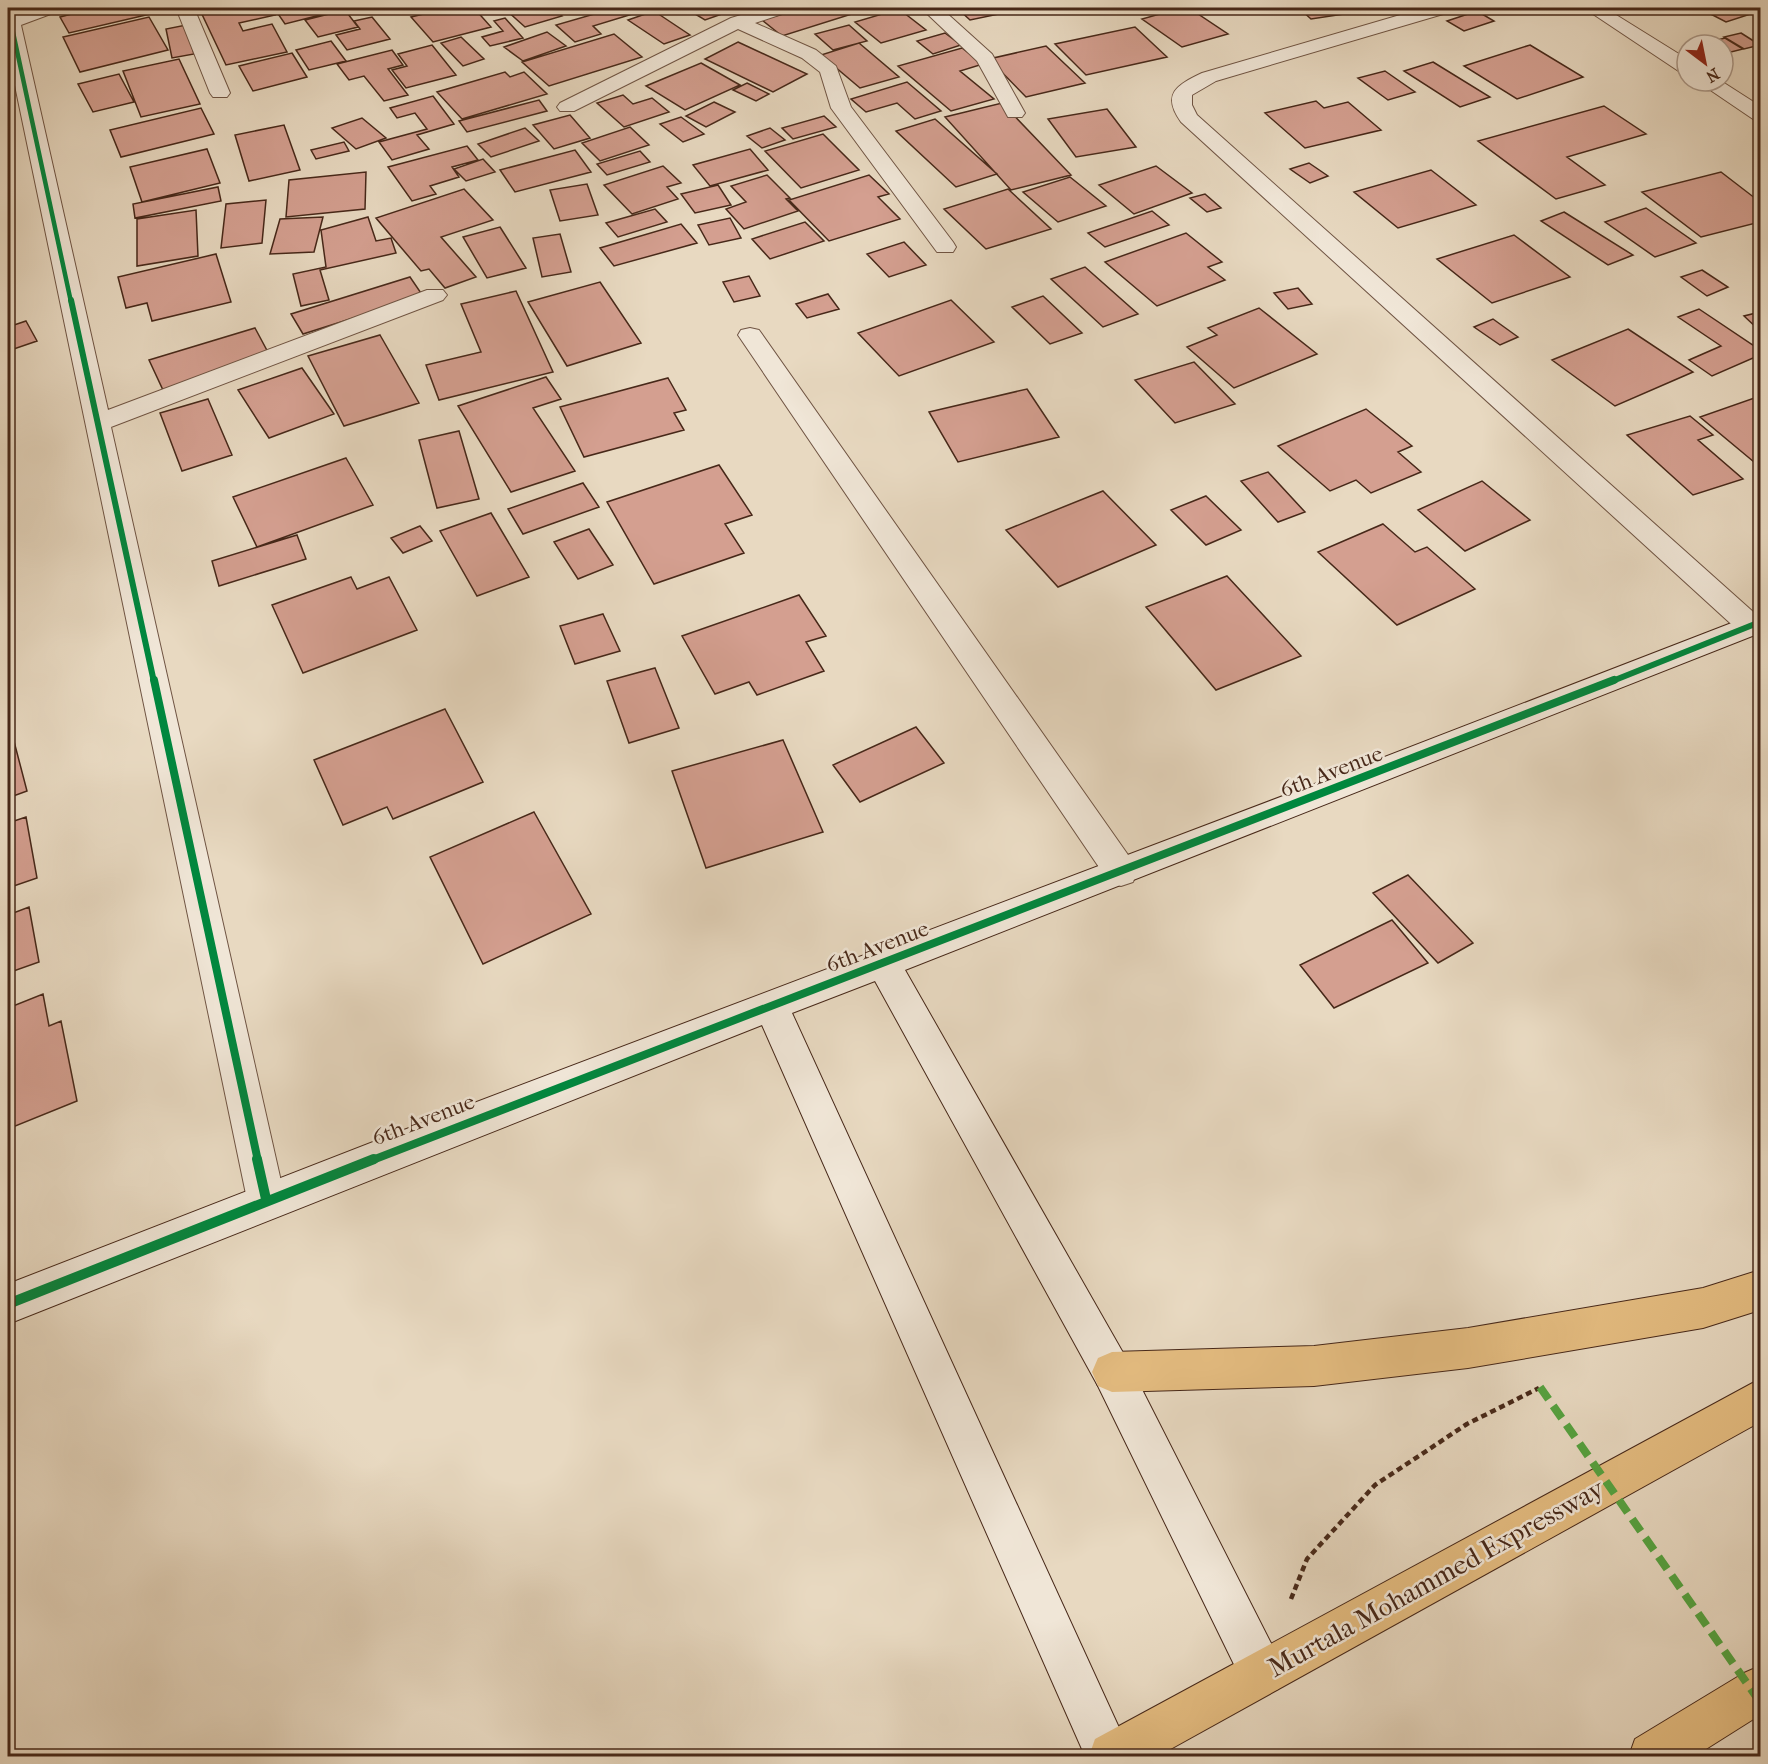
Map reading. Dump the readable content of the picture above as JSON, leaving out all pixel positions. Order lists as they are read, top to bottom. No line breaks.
{"streets":{"highway":["Murtala Mohammed Expressway"],"street":["6th Avenue"]},"north":"bottom right"}
